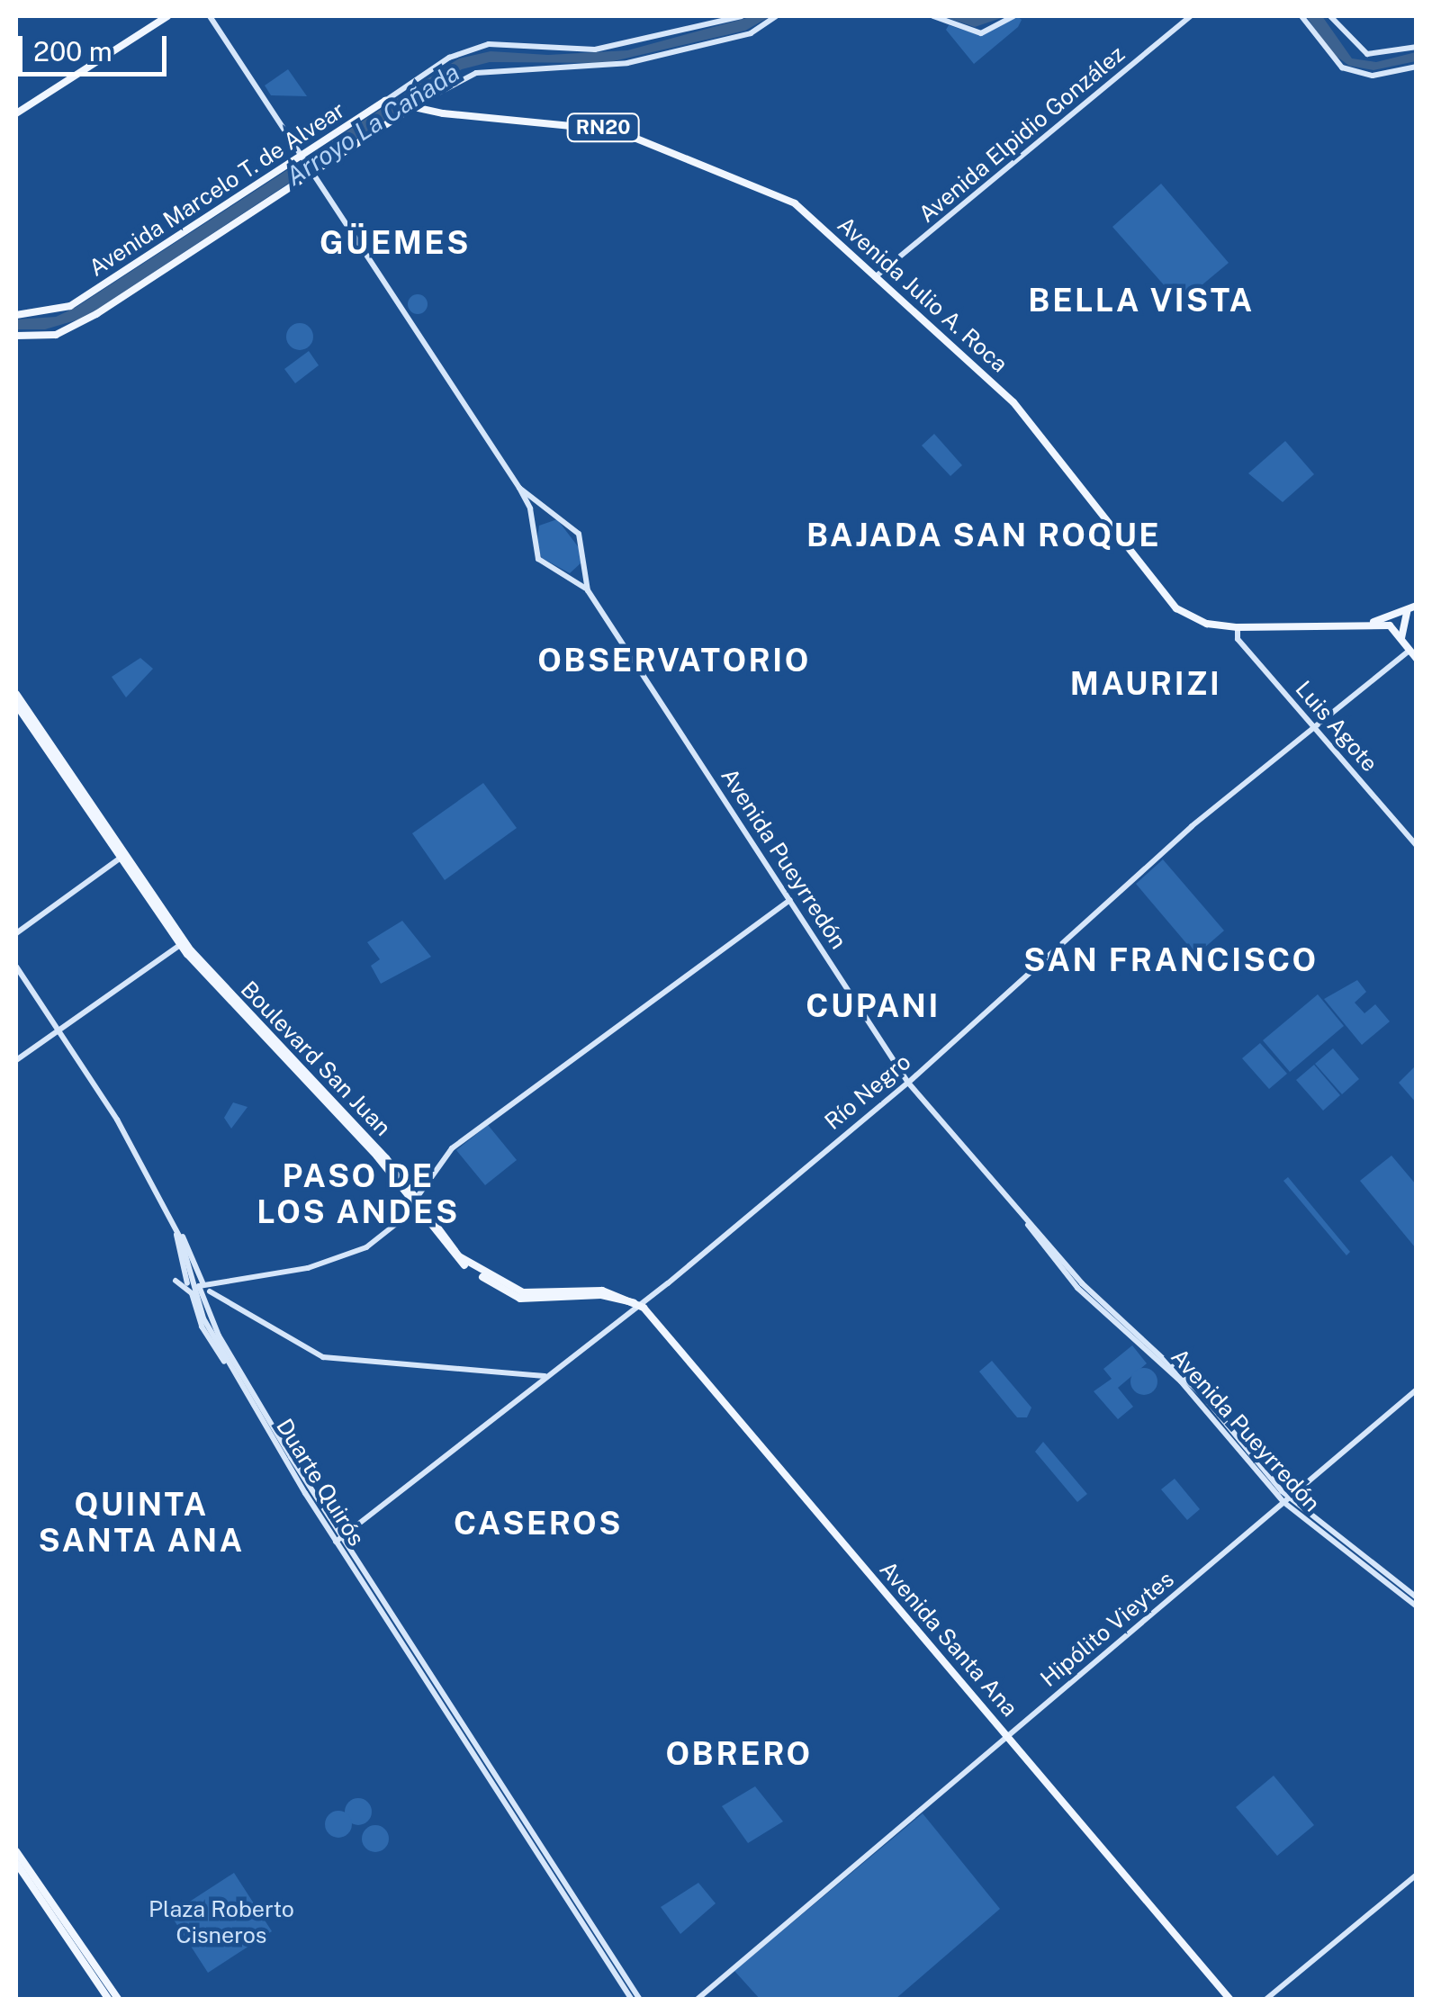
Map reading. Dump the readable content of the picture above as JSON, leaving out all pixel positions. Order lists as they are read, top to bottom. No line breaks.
{"streets":{"main road":["RN20","Avenida Elpidio González","Avenida Marcelo T. de Alvear","Avenida Julio A. Roca","Luis Agote","Avenida Pueyrredón","Boulevard San Juan","Río Negro","Duarte Quirós","Hipólito Vieytes","Avenida Santa Ana"]},"crossings":[["Avenida Elpidio González","Avenida Julio A. Roca"],["Avenida Marcelo T. de Alvear","Avenida Julio A. Roca"],["Avenida Marcelo T. de Alvear","Avenida Pueyrredón"],["Avenida Julio A. Roca","Luis Agote"],["Luis Agote","Río Negro"],["Avenida Pueyrredón","Río Negro"],["Avenida Pueyrredón","Hipólito Vieytes"],["Boulevard San Juan","Río Negro"],["Boulevard San Juan","Avenida Santa Ana"],["Río Negro","Duarte Quirós"],["Río Negro","Avenida Santa Ana"],["Hipólito Vieytes","Avenida Santa Ana"]],"districts":["GÜEMES","BELLA VISTA","BAJADA SAN ROQUE","OBSERVATORIO","MAURIZI","SAN FRANCISCO","CUPANI","PASO DE LOS ANDES","QUINTA SANTA ANA","CASEROS","OBRERO"],"water":["Arroyo La Cañada"],"parks":["Plaza Roberto Cisneros"],"scale_bar":"200 m"}
